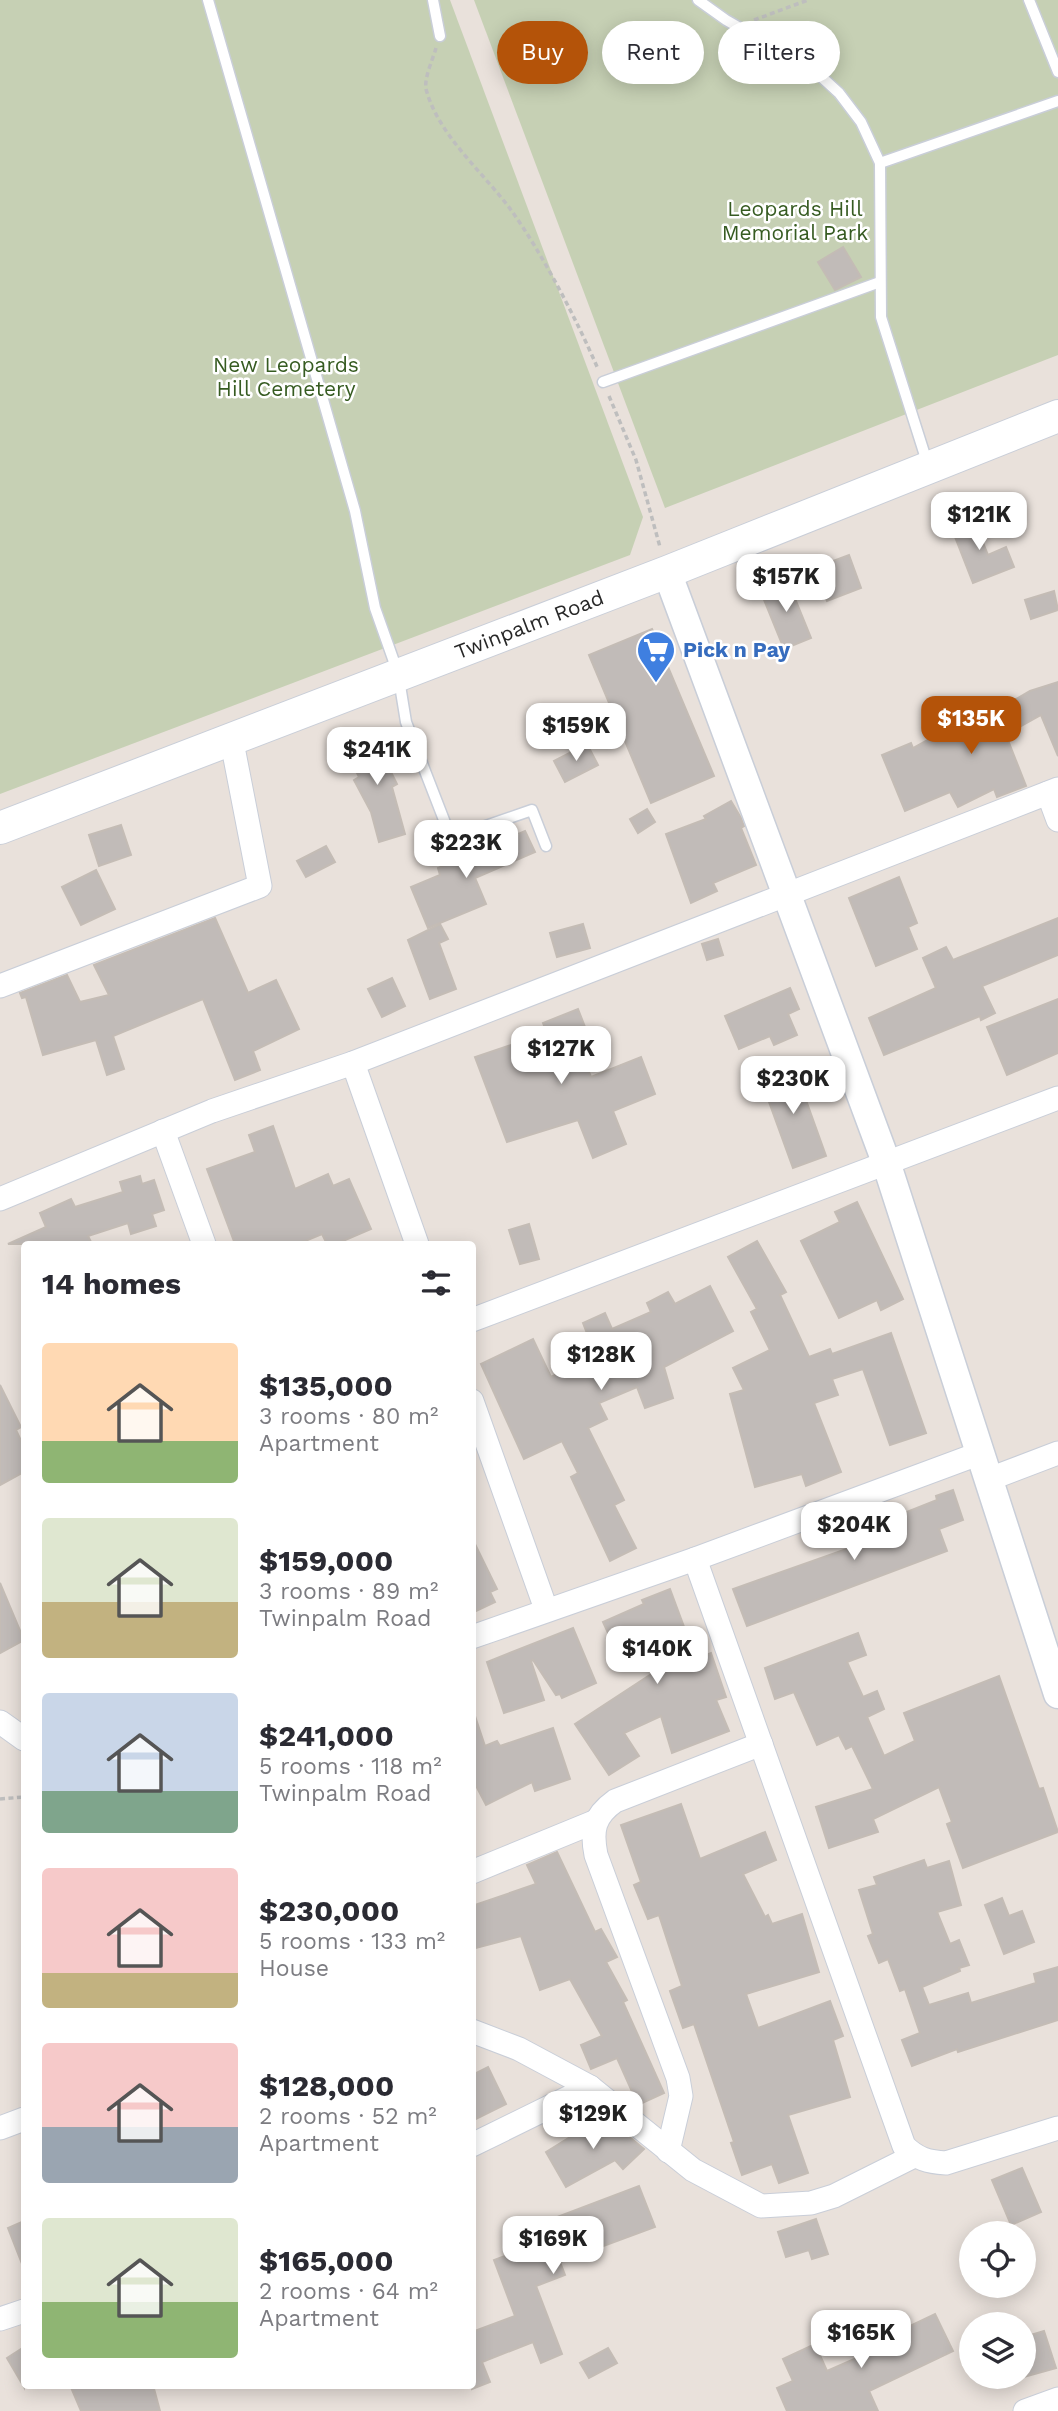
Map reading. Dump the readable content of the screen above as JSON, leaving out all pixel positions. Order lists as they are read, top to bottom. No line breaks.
{"streets":{"main road":["Twinpalm Road"]},"parks":["Leopards Hill Memorial Park","New Leopards Hill Cemetery"],"places":{"supermarket":["Pick n Pay"]},"page":{"chip":["Buy","Rent","Filters"],"price":["$121K","$157K","$135K","$159K","$241K","$223K","$127K","$230K","$128K","$204K","$140K","$129K","$169K","$165K"],"heading":"14 homes","list":[{"name":"$135,000","note":"3 rooms · 80 m² · Apartment"},{"name":"$159,000","note":"3 rooms · 89 m² · Twinpalm Road"},{"name":"$241,000","note":"5 rooms · 118 m² · Twinpalm Road"},{"name":"$230,000","note":"5 rooms · 133 m² · House"},{"name":"$128,000","note":"2 rooms · 52 m² · Apartment"},{"name":"$165,000","note":"2 rooms · 64 m² · Apartment"}]}}
